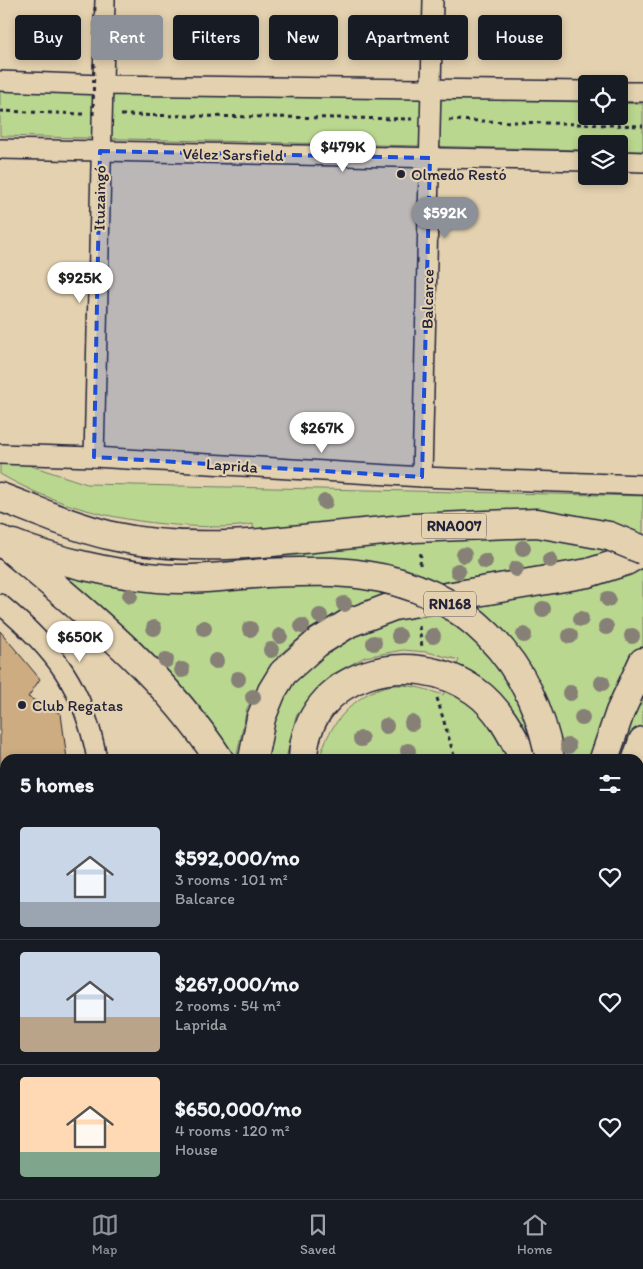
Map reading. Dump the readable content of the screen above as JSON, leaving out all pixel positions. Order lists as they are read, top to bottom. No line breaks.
{"streets":{"main road":["RNA007","RN168"],"street":["Vélez Sarsfield","Ituzaingó","Balcarce","Laprida"]},"crossings":[["Vélez Sarsfield","Ituzaingó"],["Vélez Sarsfield","Balcarce"],["Ituzaingó","Laprida"],["Balcarce","Laprida"]],"places":["Olmedo Restó","Club Regatas"],"page":{"chip":["Buy","Rent","Filters","New","Apartment","House"],"price":["$479K","$592K","$925K","$267K","$650K"],"heading":"5 homes","list":[{"name":"$592,000/mo","note":"3 rooms · 101 m² · Balcarce"},{"name":"$267,000/mo","note":"2 rooms · 54 m² · Laprida"},{"name":"$650,000/mo","note":"4 rooms · 120 m² · House"}],"tabs":["Map","Saved","Home"]}}
